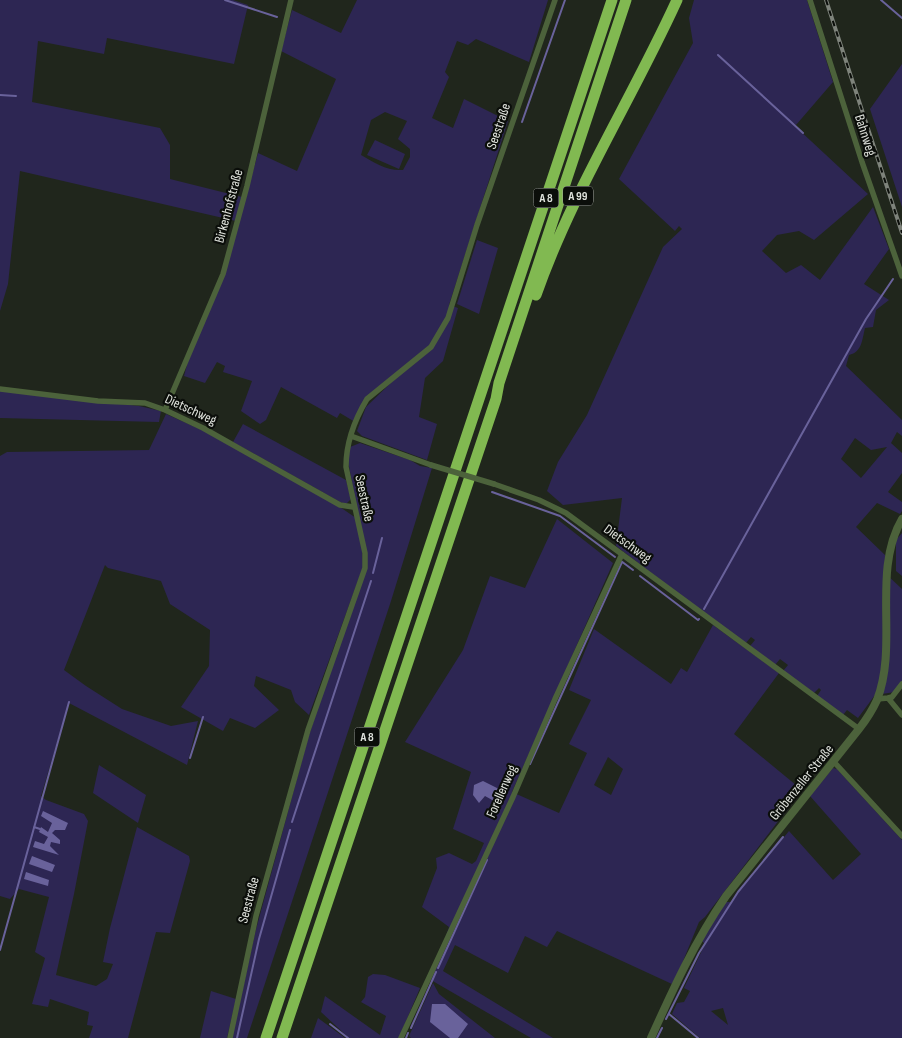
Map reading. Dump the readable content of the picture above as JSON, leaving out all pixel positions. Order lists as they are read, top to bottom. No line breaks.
{"streets":{"highway":["A 99","A 8"],"street":["Seestraße","Bahnweg","Birkenhofstraße","Dietschweg","Gröbenzeller Straße","Forellenweg"]},"crossings":[["Seestraße","Dietschweg"],["A 99","A 8"],["Birkenhofstraße","Dietschweg"],["Dietschweg","Gröbenzeller Straße"],["Dietschweg","Forellenweg"]]}
